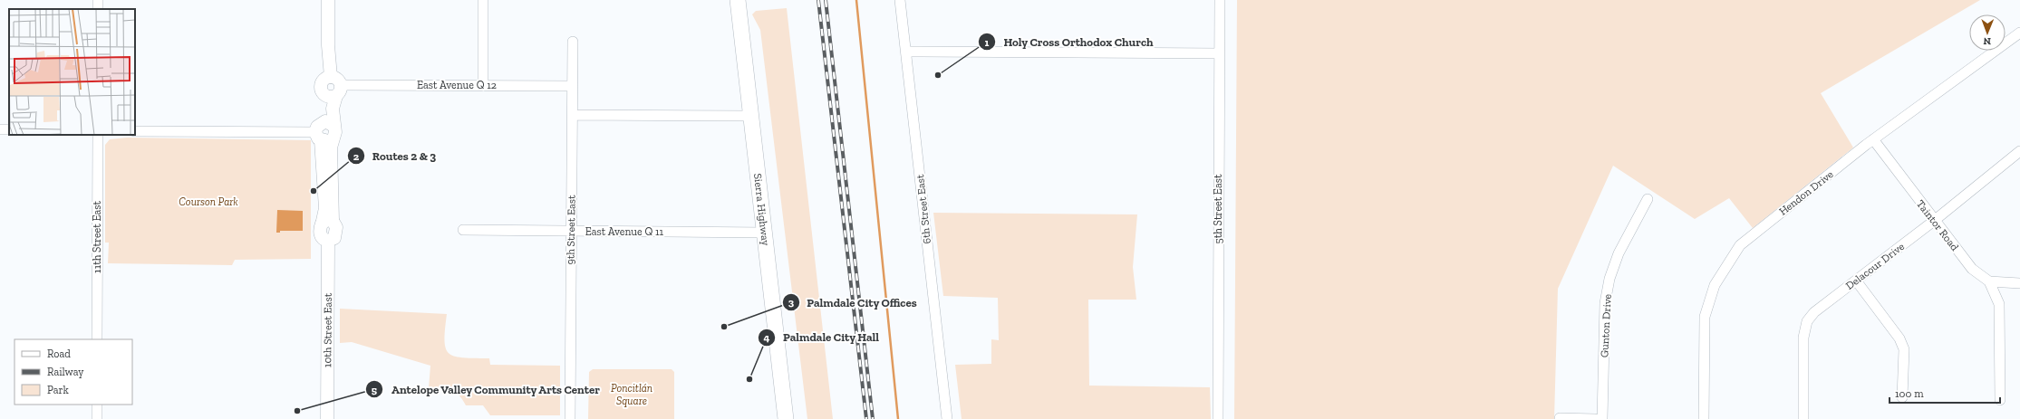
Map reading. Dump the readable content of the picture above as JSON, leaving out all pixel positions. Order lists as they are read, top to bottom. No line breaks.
{"streets":{"highway":["Sierra Highway"],"main road":["10th Street East"],"street":["East Avenue Q 12","Hendon Drive","6th Street East","5th Street East","Taintor Road","9th Street East","East Avenue Q 11","11th Street East","Delacour Drive","Gunton Drive"]},"crossings":[["East Avenue Q 12","9th Street East"],["Hendon Drive","Taintor Road"],["Sierra Highway","East Avenue Q 11"],["Taintor Road","Delacour Drive"],["9th Street East","East Avenue Q 11"]],"parks":["Courson Park","Poncitlán Square"],"places":["Holy Cross Orthodox Church","Routes 2 & 3","Palmdale City Offices","Palmdale City Hall","Antelope Valley Community Arts Center"],"legend":["Road","Railway","Park"],"scale_bar":"100 m","north":"bottom"}
